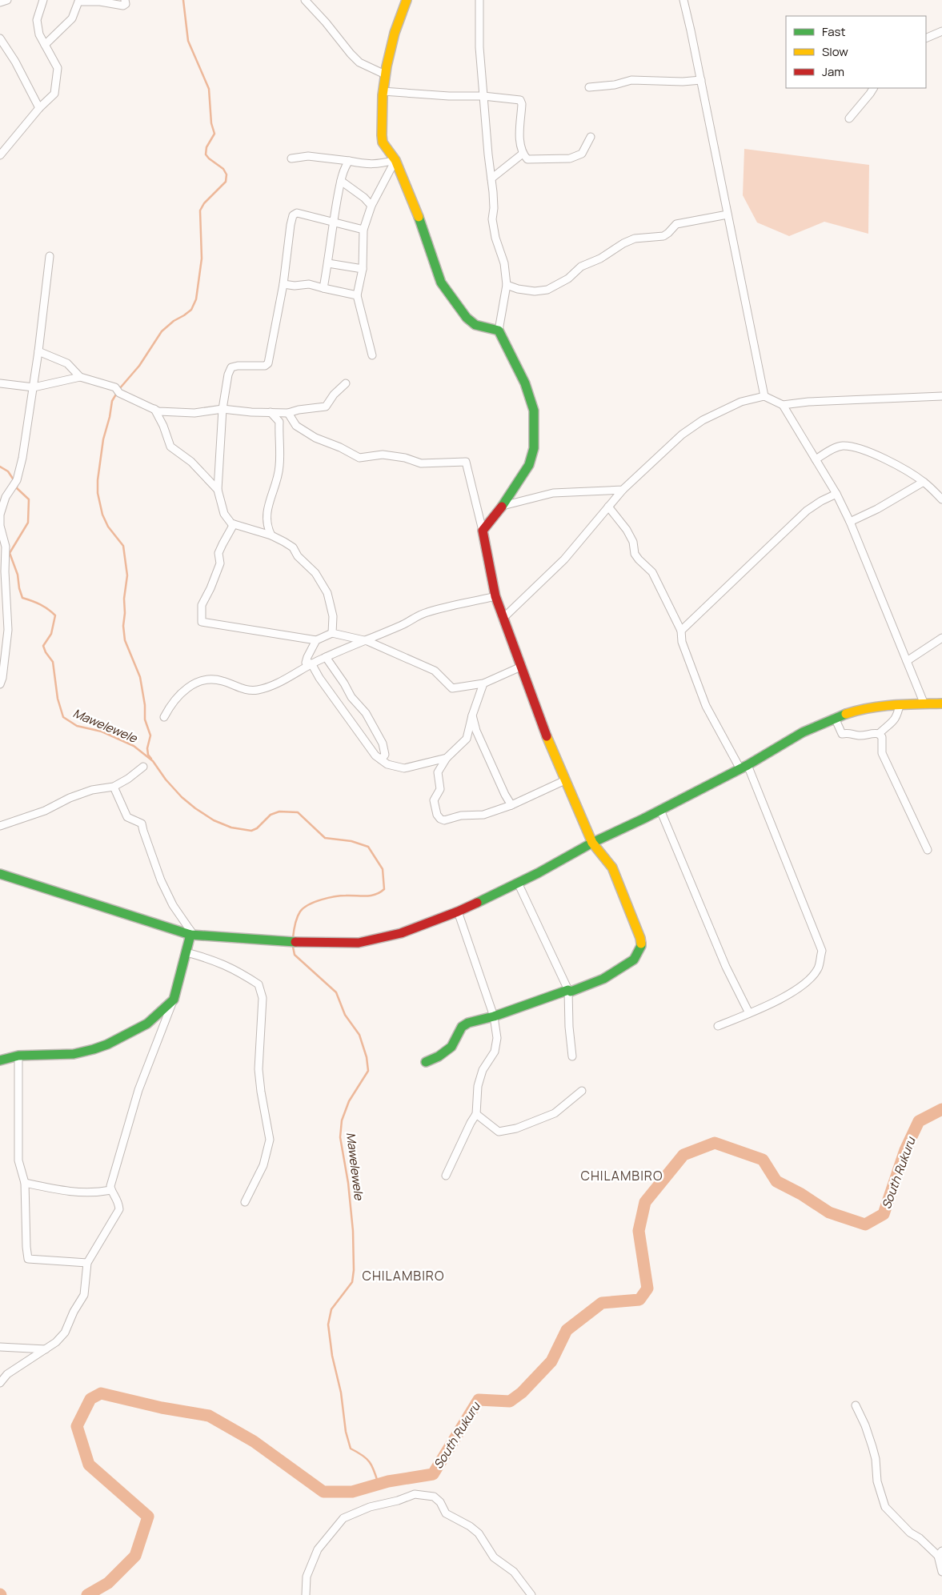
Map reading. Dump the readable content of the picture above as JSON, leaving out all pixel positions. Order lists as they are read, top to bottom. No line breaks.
{"districts":["CHILAMBIRO","CHILAMBIRO"],"water":["Mawelewele","South Rukuru"],"legend":["Fast","Slow","Jam"]}
